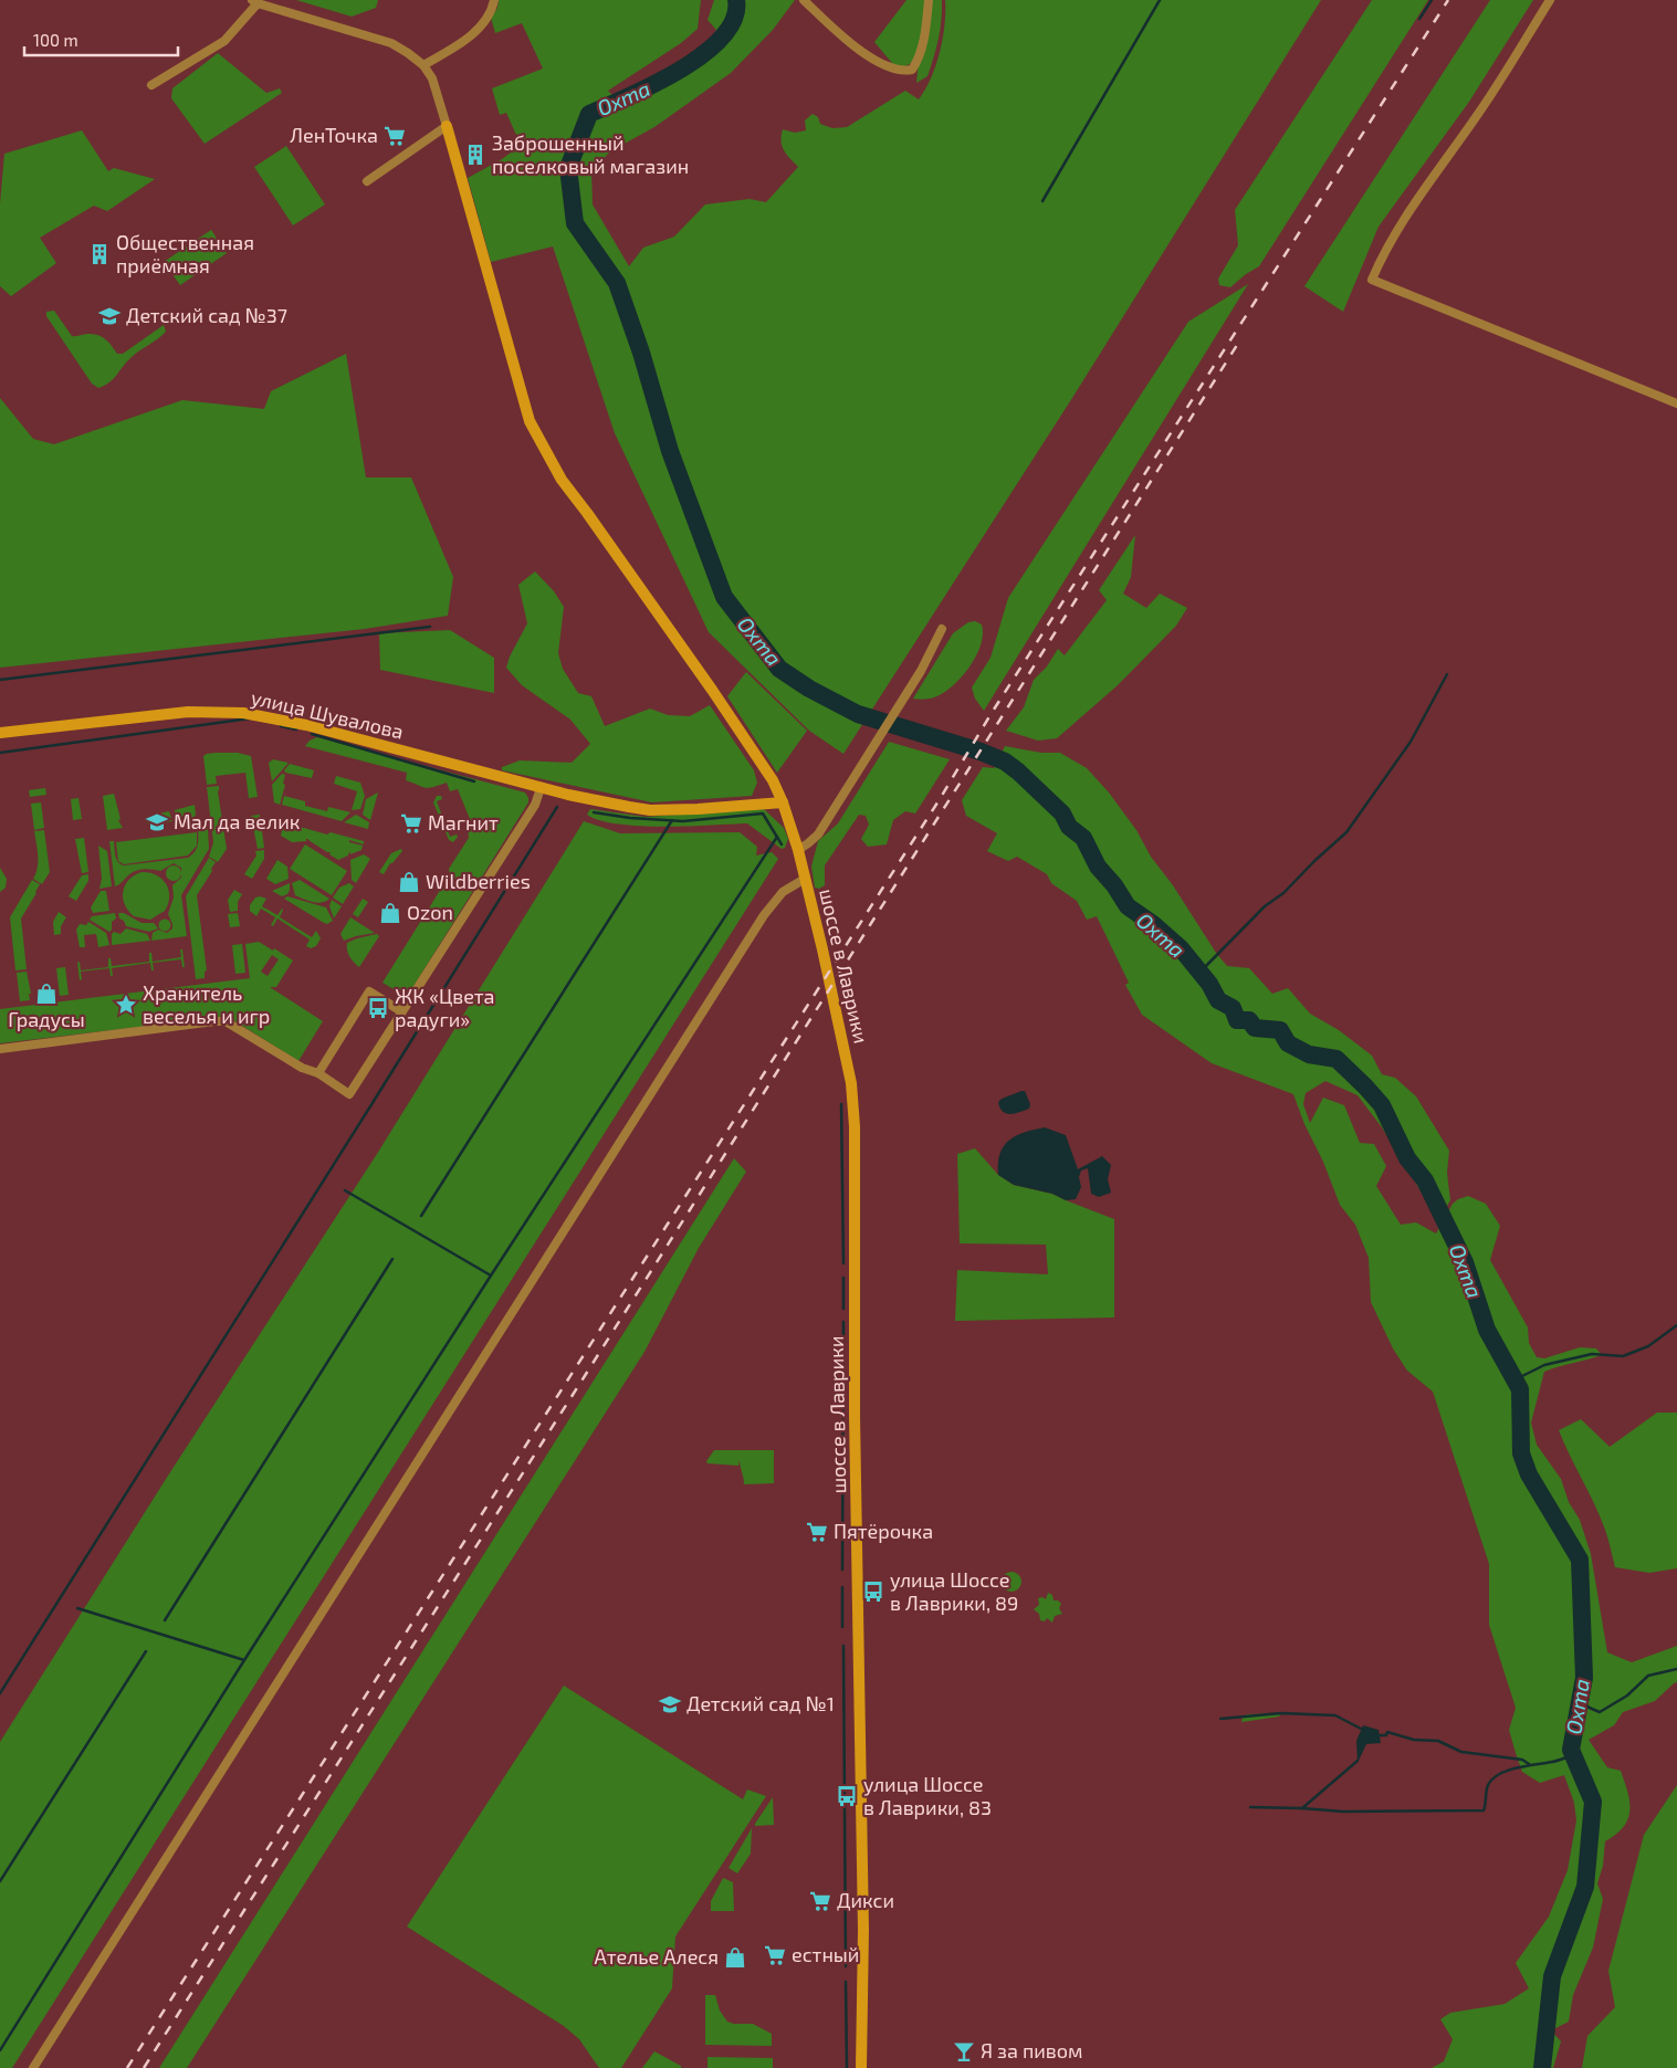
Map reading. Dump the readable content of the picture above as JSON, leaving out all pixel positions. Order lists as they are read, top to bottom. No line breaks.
{"streets":{"street":["улица Шувалова","шоссе в Лаврики"]},"crossings":[["улица Шувалова","шоссе в Лаврики"]],"water":["Охта"],"places":{"supermarket":["ЛенТочка","Магнит","Пятёрочка","Дикси","естный"],"building":["Заброшенный поселковый магазин","Общественная приёмная"],"school or university":["Детский сад №37","Мал да велик","Детский сад №1"],"shop":["Wildberries","Ozon","Градусы","Ателье Алеся"],"place":["Хранитель веселья и игр"],"bus stop":["ЖК «Цвета радуги»","улица Шоссе в Лаврики, 89","улица Шоссе в Лаврики, 83"],"bar":["Я за пивом"]},"scale_bar":"100 m"}
